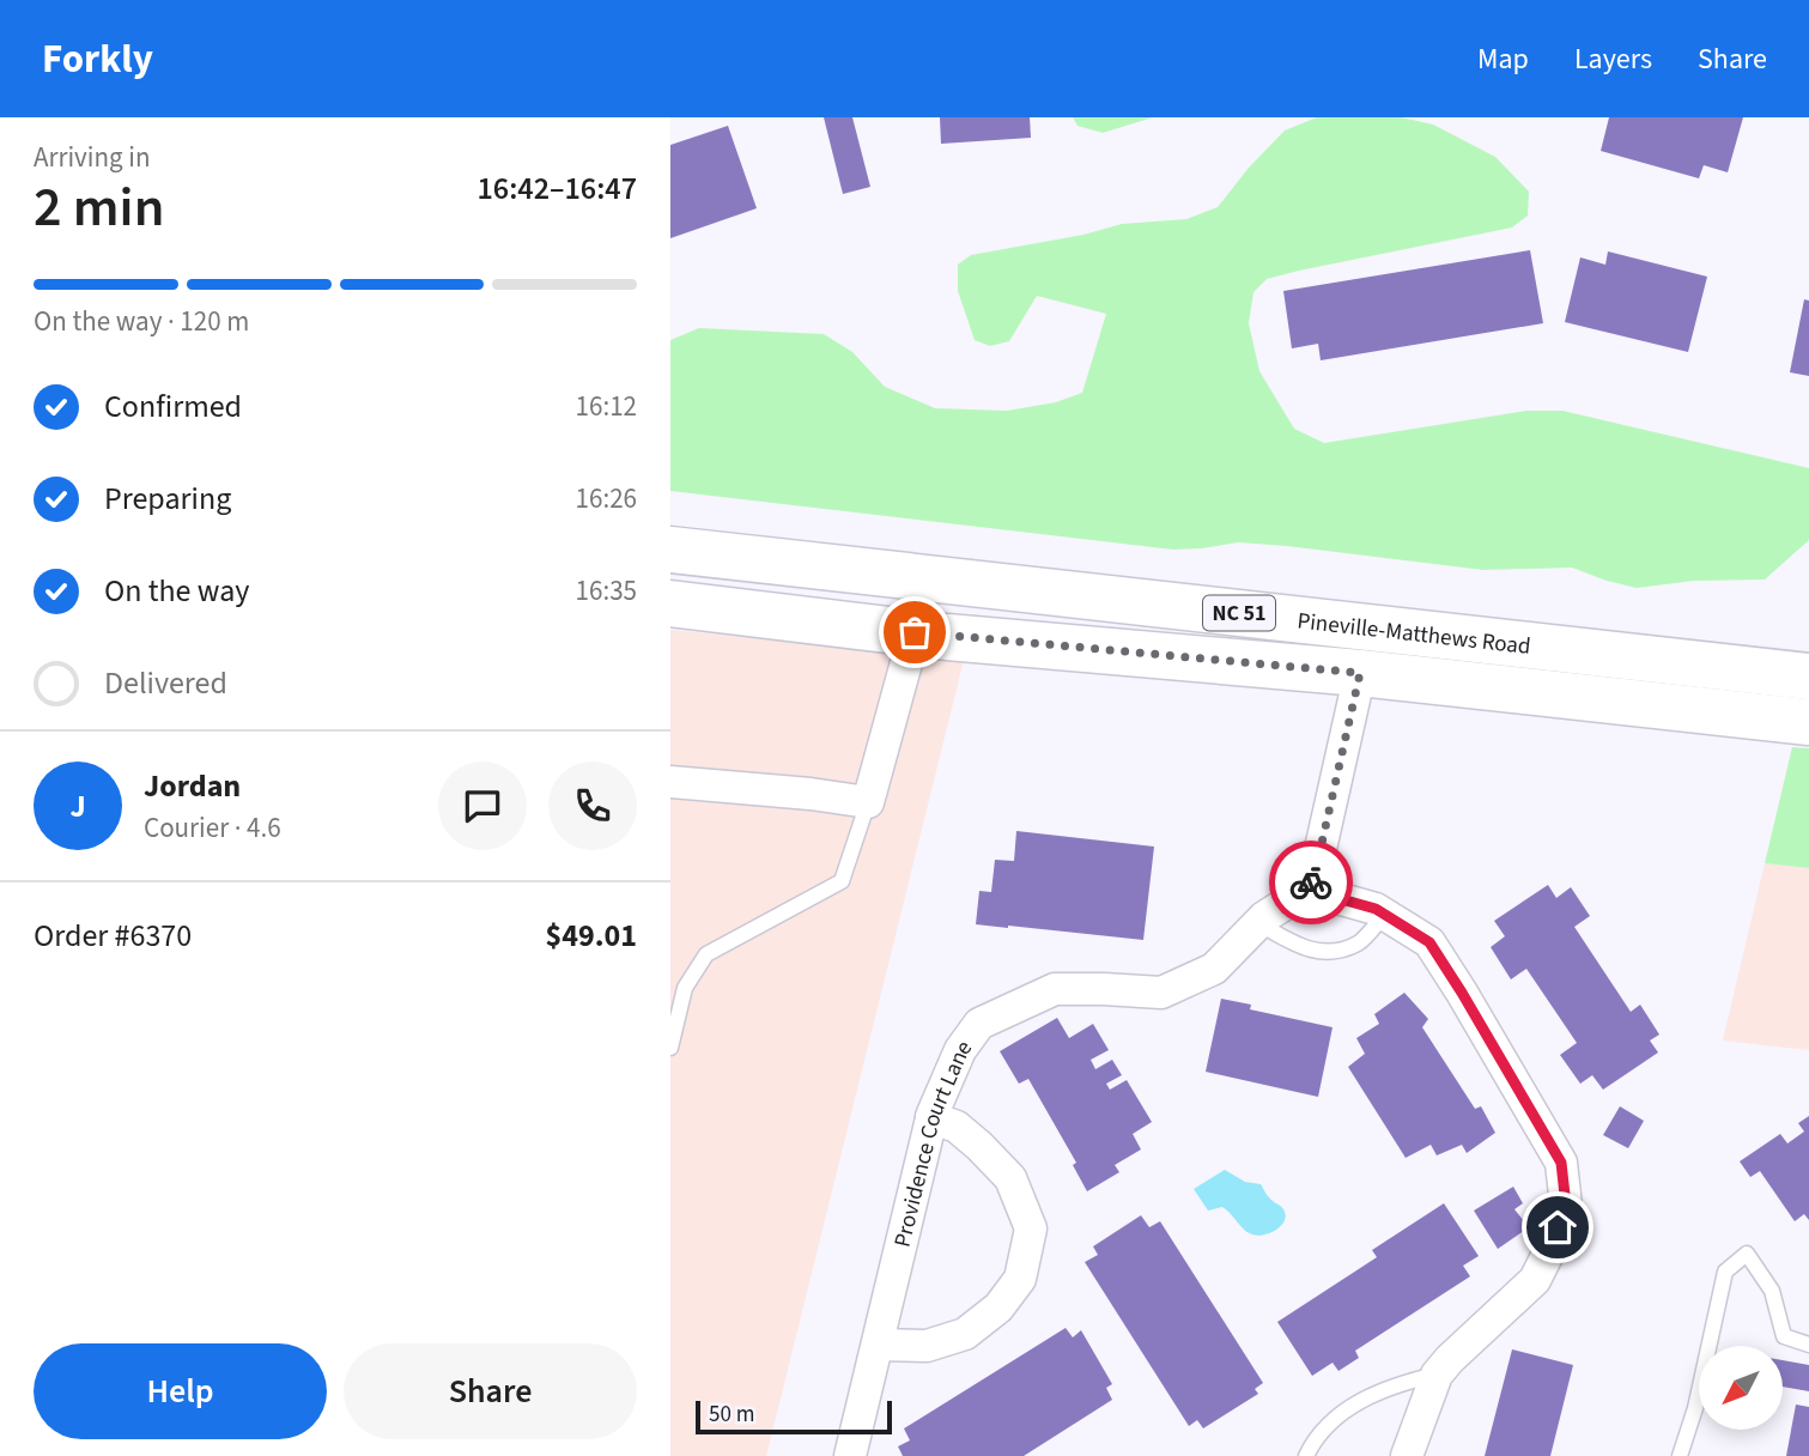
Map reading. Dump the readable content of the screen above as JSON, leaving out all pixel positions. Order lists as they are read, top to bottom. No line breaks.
{"streets":{"main road":["NC 51","Pineville-Matthews Road"],"street":["Providence Court Lane"]},"scale_bar":"50 m","north":"bottom left","page":{"header":"Forkly","nav":["Map","Layers","Share"],"heading":["2 min","Arriving in","16:42–16:47"],"panel":["Jordan","Courier · 4.6","Order #6370","$49.01"],"bar":"On the way · 120 m","list":[["Confirmed","16:12"],["Preparing","16:26"],["On the way","16:35"],"Delivered"],"round":"J","buttons":["Help","Share"],"scale":"50 m"}}
